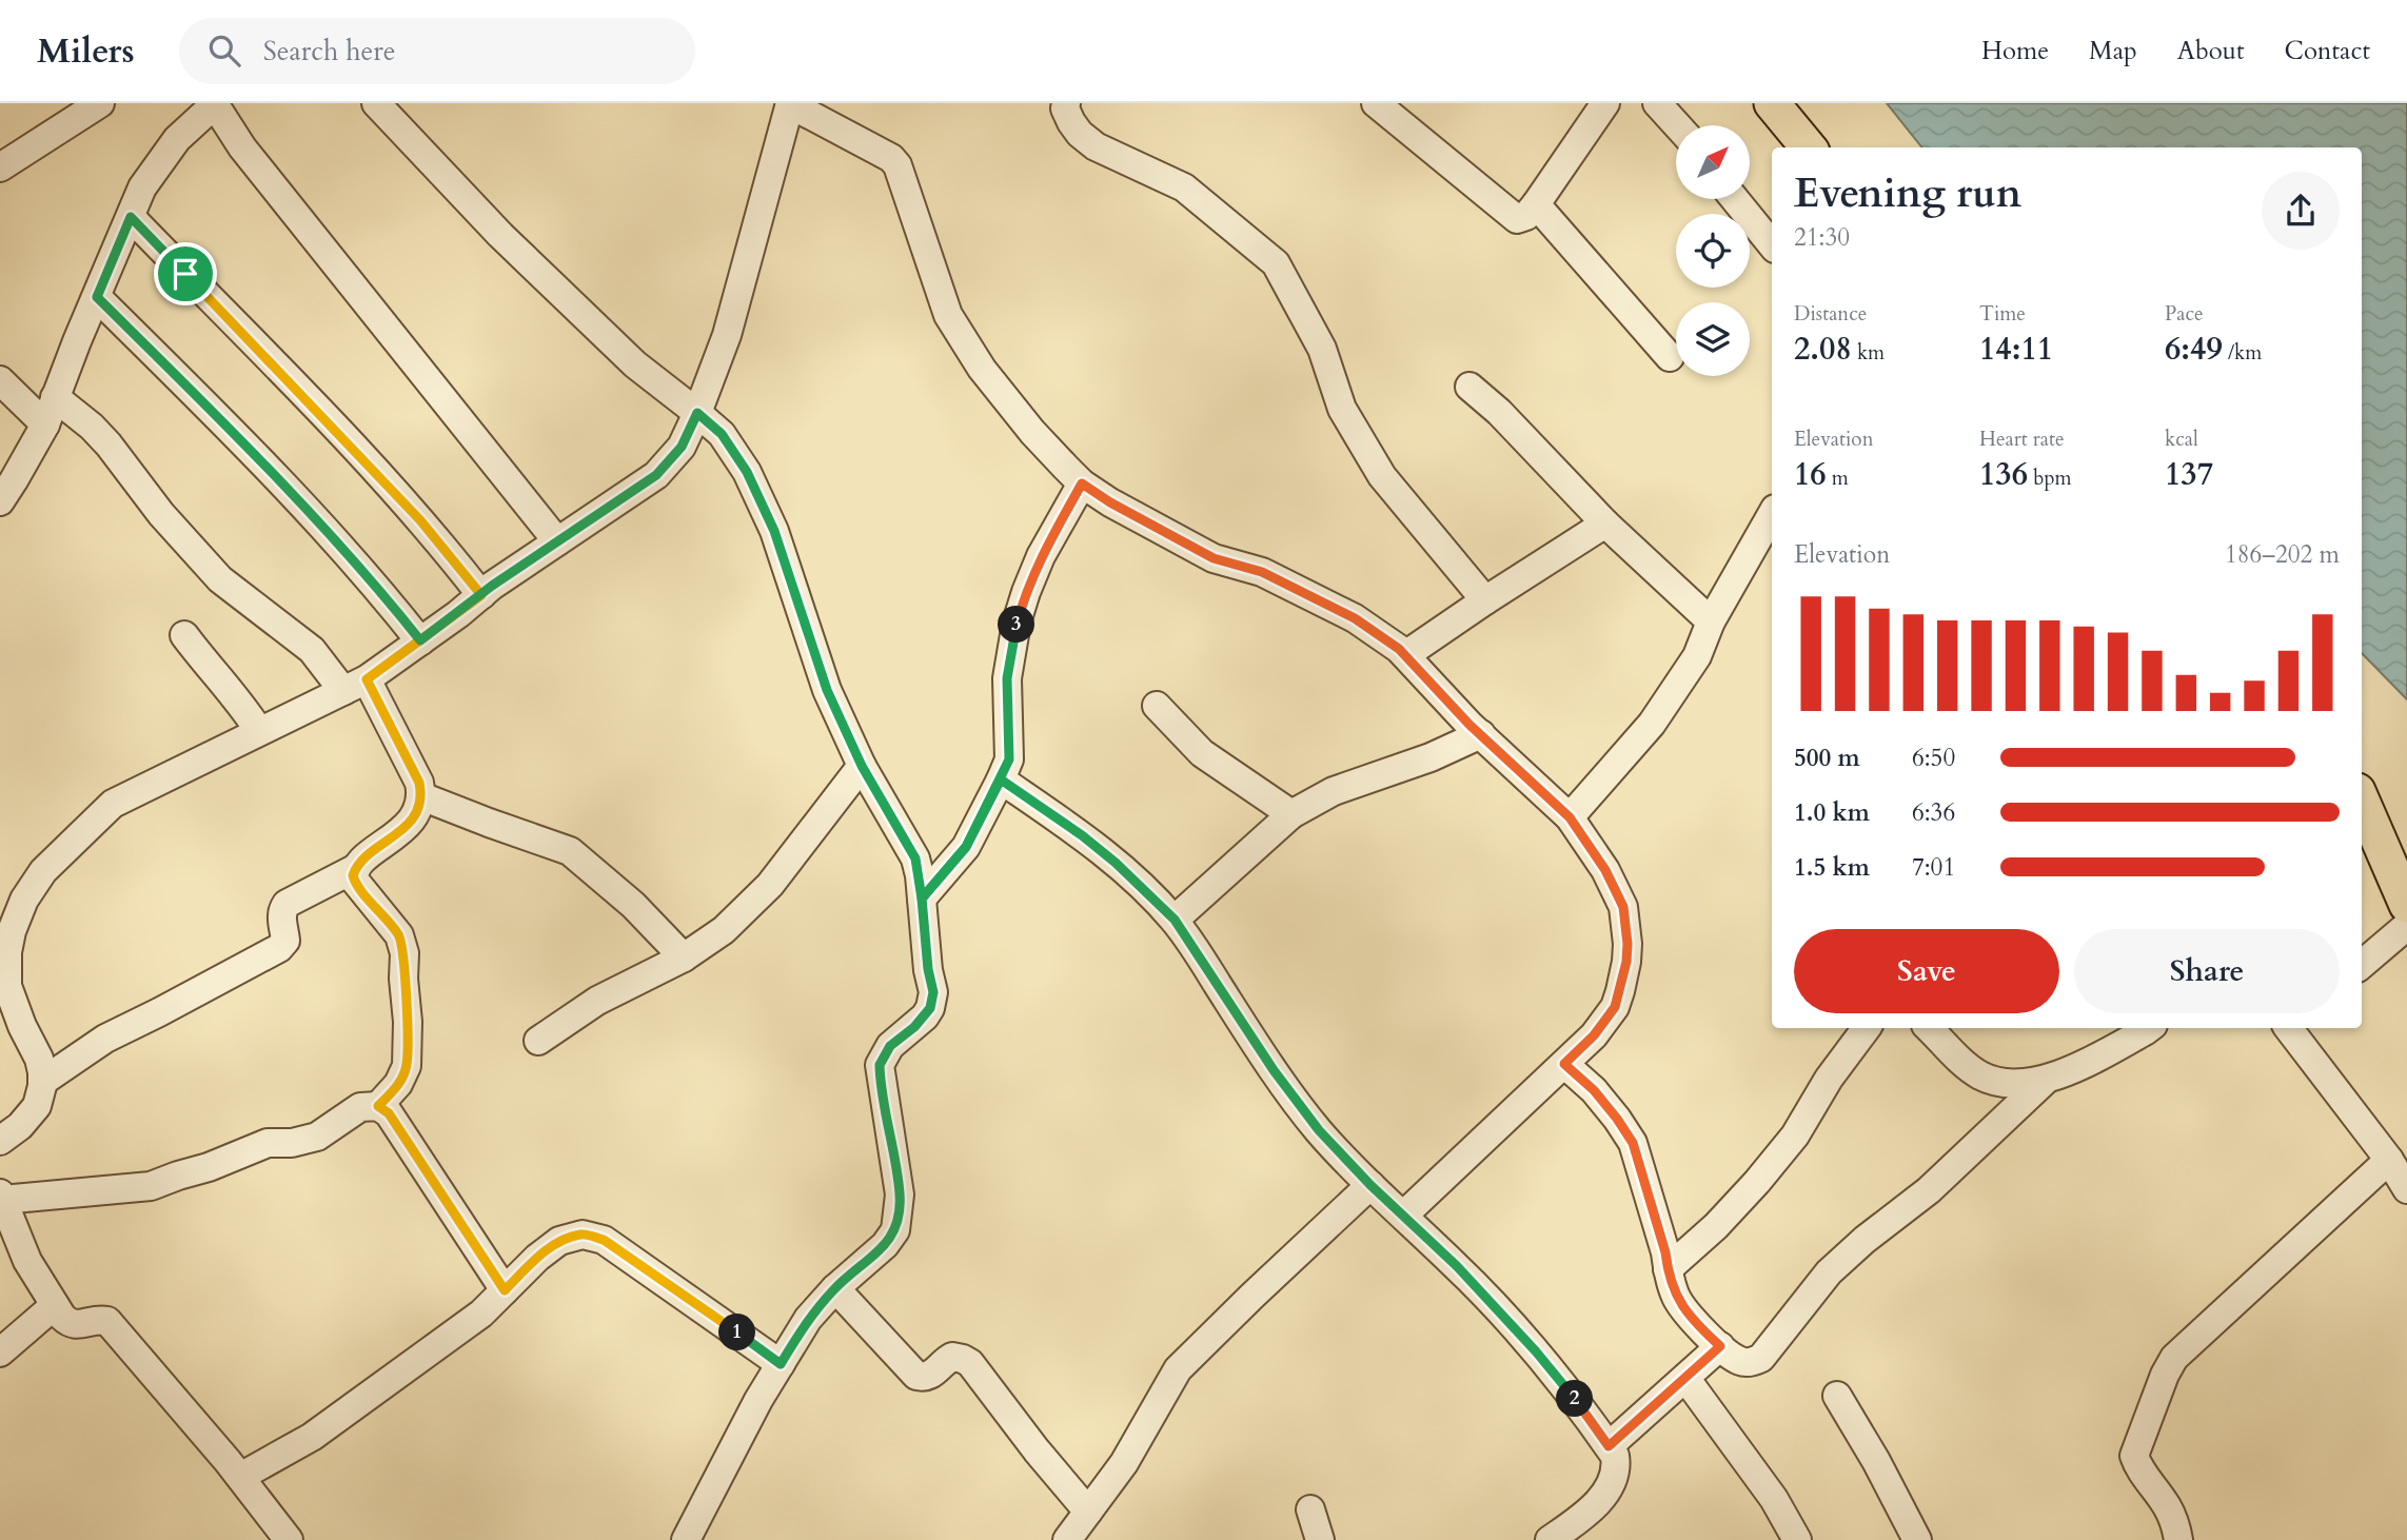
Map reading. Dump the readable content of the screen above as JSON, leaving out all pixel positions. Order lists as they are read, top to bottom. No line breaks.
{"north":"top right","page":{"header":"Milers","search":"Search here","nav":["Home","Map","About","Contact"],"heading":["Evening run","21:30"],"stats":[["Distance","2.08 km"],["Time","14:11"],["Pace","6:49 /km"],["Elevation","16 m"],["Heart rate","136 bpm"],["kcal","137"]],"chart":["Elevation","186–202 m"],"pins":["3","1","2"],"list":[{"name":"500 m","note":"6:50"},{"name":"1.0 km","note":"6:36"},{"name":"1.5 km","note":"7:01"}],"buttons":["Save","Share"]}}
